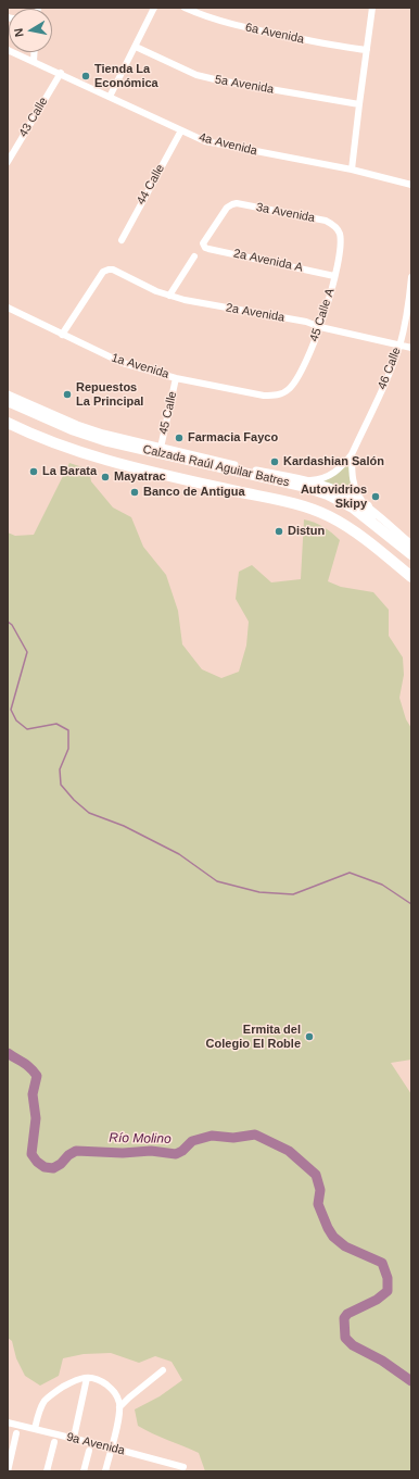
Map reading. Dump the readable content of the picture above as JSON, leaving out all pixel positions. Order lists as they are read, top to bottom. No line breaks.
{"streets":{"highway":["Calzada Raúl Aguilar Batres"],"street":["6a Avenida","5a Avenida","43 Calle","4a Avenida","44 Calle","3a Avenida","2a Avenida A","2a Avenida","45 Calle A","1a Avenida","46 Calle","45 Calle","9a Avenida"]},"crossings":[["43 Calle","4a Avenida"],["4a Avenida","44 Calle"],["3a Avenida","2a Avenida A"],["3a Avenida","45 Calle A"],["2a Avenida A","45 Calle A"],["2a Avenida","45 Calle A"],["2a Avenida","1a Avenida"],["2a Avenida","46 Calle"],["45 Calle A","1a Avenida"],["1a Avenida","45 Calle"]],"water":["Río Molino"],"places":["Tienda La Económica","Repuestos La Principal","Farmacia Fayco","Kardashian Salón","La Barata","Mayatrac","Banco de Antigua","Autovidrios Skipy","Distun","Ermita del Colegio El Roble"],"north":"left"}
